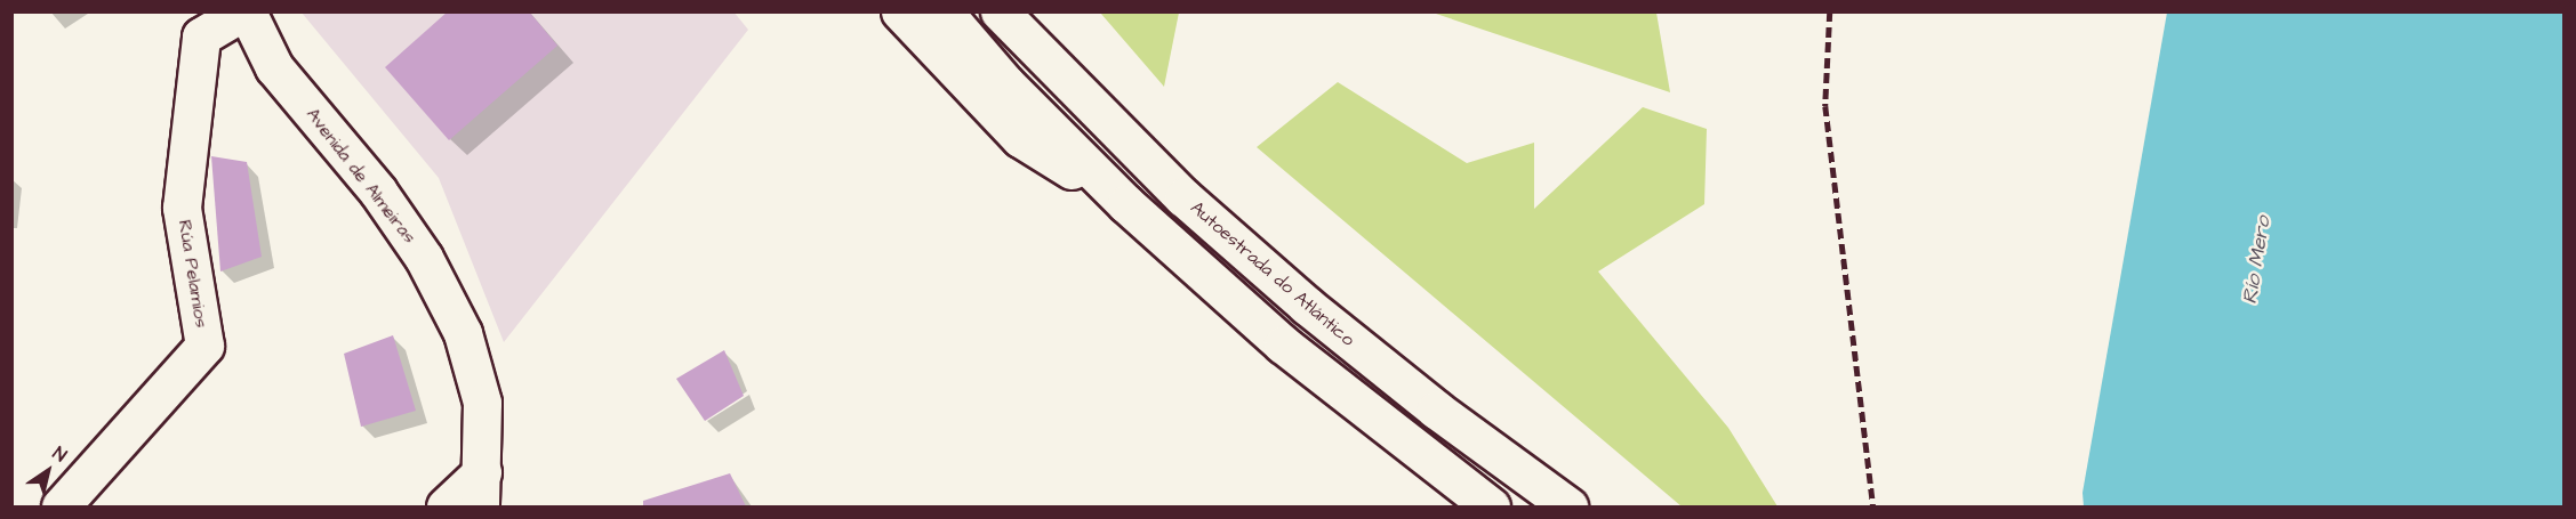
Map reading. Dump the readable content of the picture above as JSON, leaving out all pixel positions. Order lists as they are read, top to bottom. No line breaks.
{"streets":{"main road":["Avenida de Almeiras","Rúa Pelamios","Autoestrada do Atlántico"]},"crossings":[["Avenida de Almeiras","Rúa Pelamios"]],"water":["Río Mero"],"north":"top right"}
